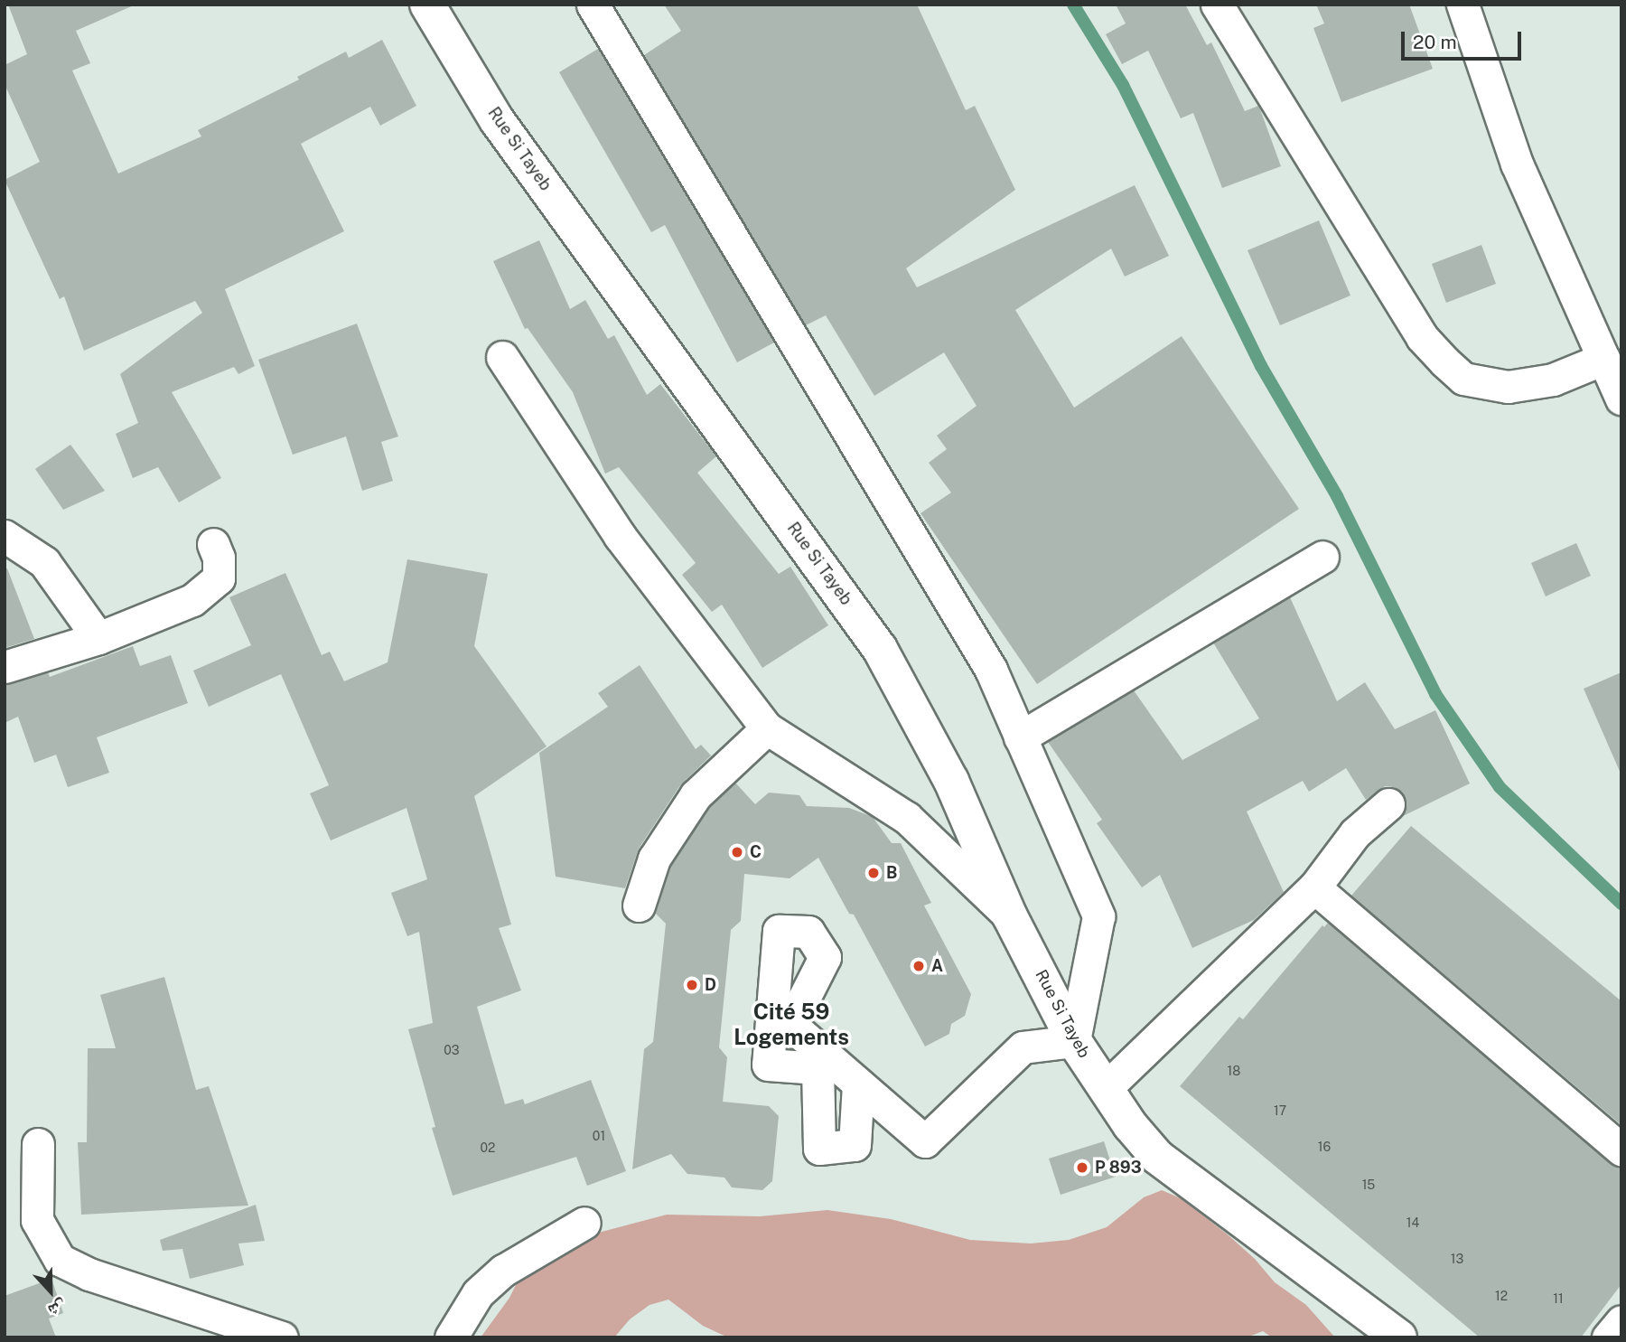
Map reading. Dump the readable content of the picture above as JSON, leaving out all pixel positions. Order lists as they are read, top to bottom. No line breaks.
{"streets":{"main road":["Rue Si Tayeb"]},"districts":["Cité 59 Logements"],"places":["C","B","A","D","P 893"],"house_numbers":["03","18","17","01","16","02","15","14","13","12","11"],"scale_bar":"20 m","north":"bottom"}
